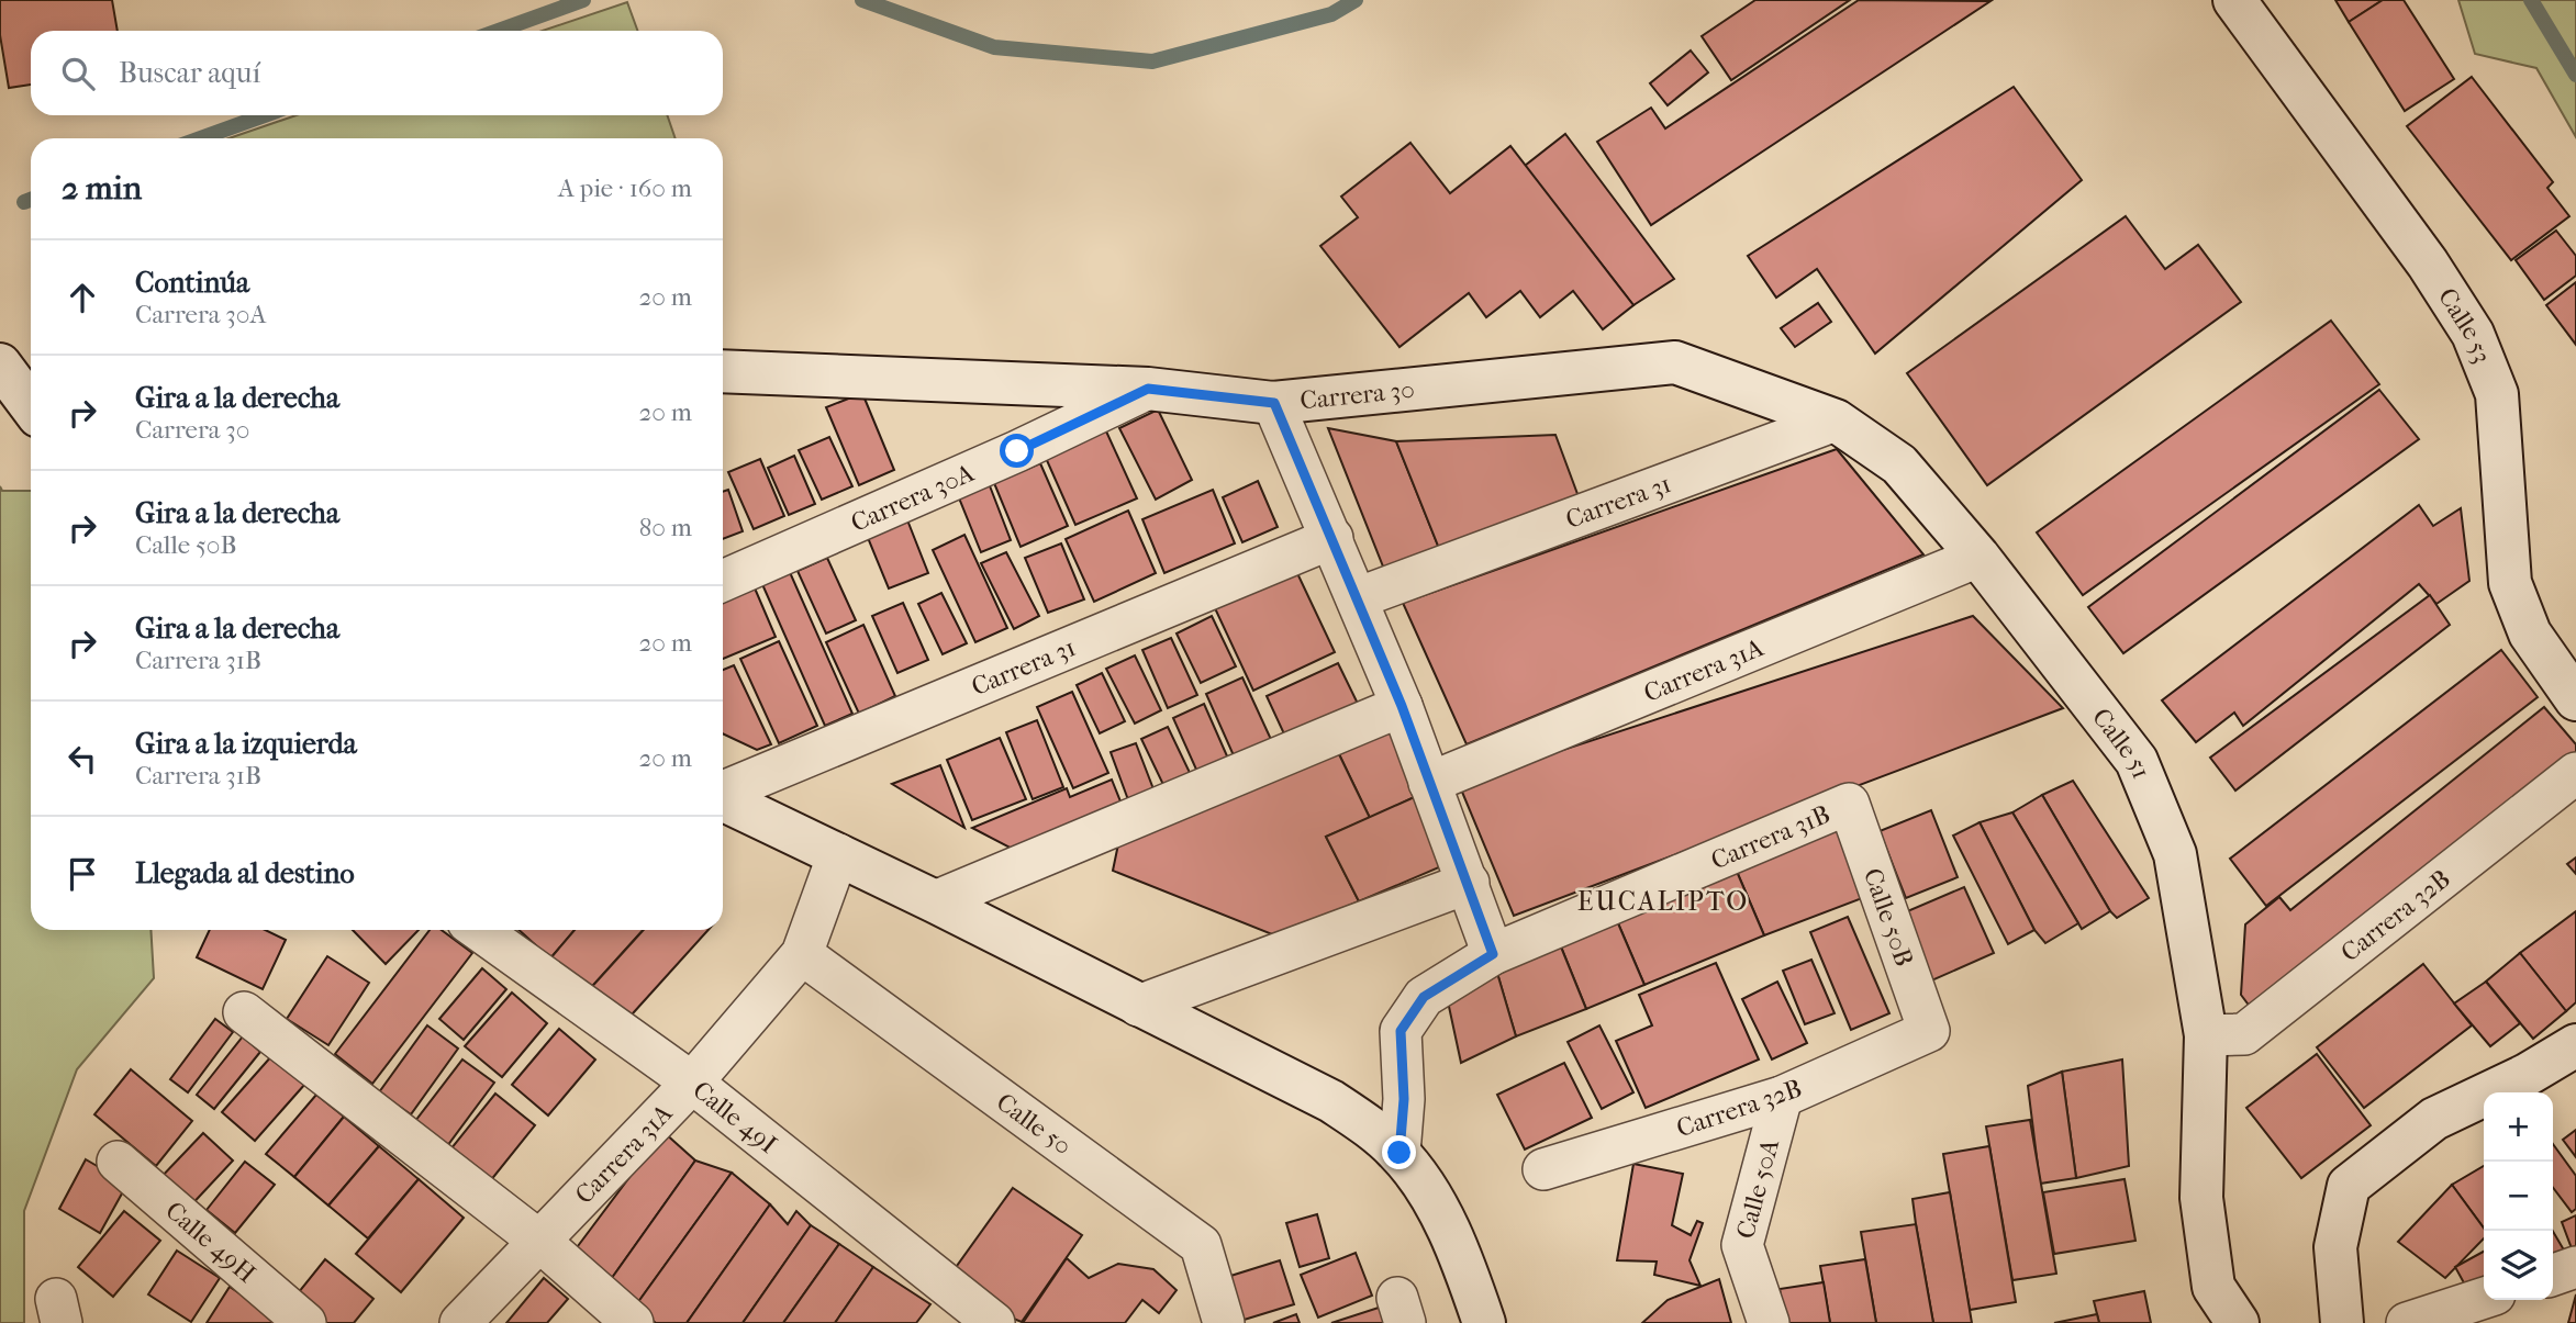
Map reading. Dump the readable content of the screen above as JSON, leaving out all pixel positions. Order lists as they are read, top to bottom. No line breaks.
{"streets":{"street":["Calle 53","Carrera 30","Carrera 30A","Carrera 31","Carrera 31A","Calle 51","Carrera 31B","Carrera 32B","Calle 50B","Calle 49I","Calle 50","Calle 50A","Calle 49H"]},"crossings":[["Carrera 30","Carrera 30A"],["Carrera 30","Calle 51"],["Carrera 31","Calle 51"],["Carrera 31A","Calle 51"],["Carrera 31A","Calle 49I"],["Carrera 31A","Calle 50"],["Calle 51","Carrera 32B"],["Carrera 31B","Calle 50B"],["Carrera 32B","Calle 50B"],["Carrera 32B","Calle 50A"]],"districts":["EUCALIPTO"],"page":{"search":"Buscar aquí","heading":["2 min","A pie · 160 m"],"list":[["Continúa","Carrera 30A","20 m"],["Gira a la derecha","Carrera 30","20 m"],["Gira a la derecha","Calle 50B","80 m"],["Gira a la derecha","Carrera 31B","20 m"],["Gira a la izquierda","Carrera 31B","20 m"],"Llegada al destino"],"map_buttons":["+","−"]}}
